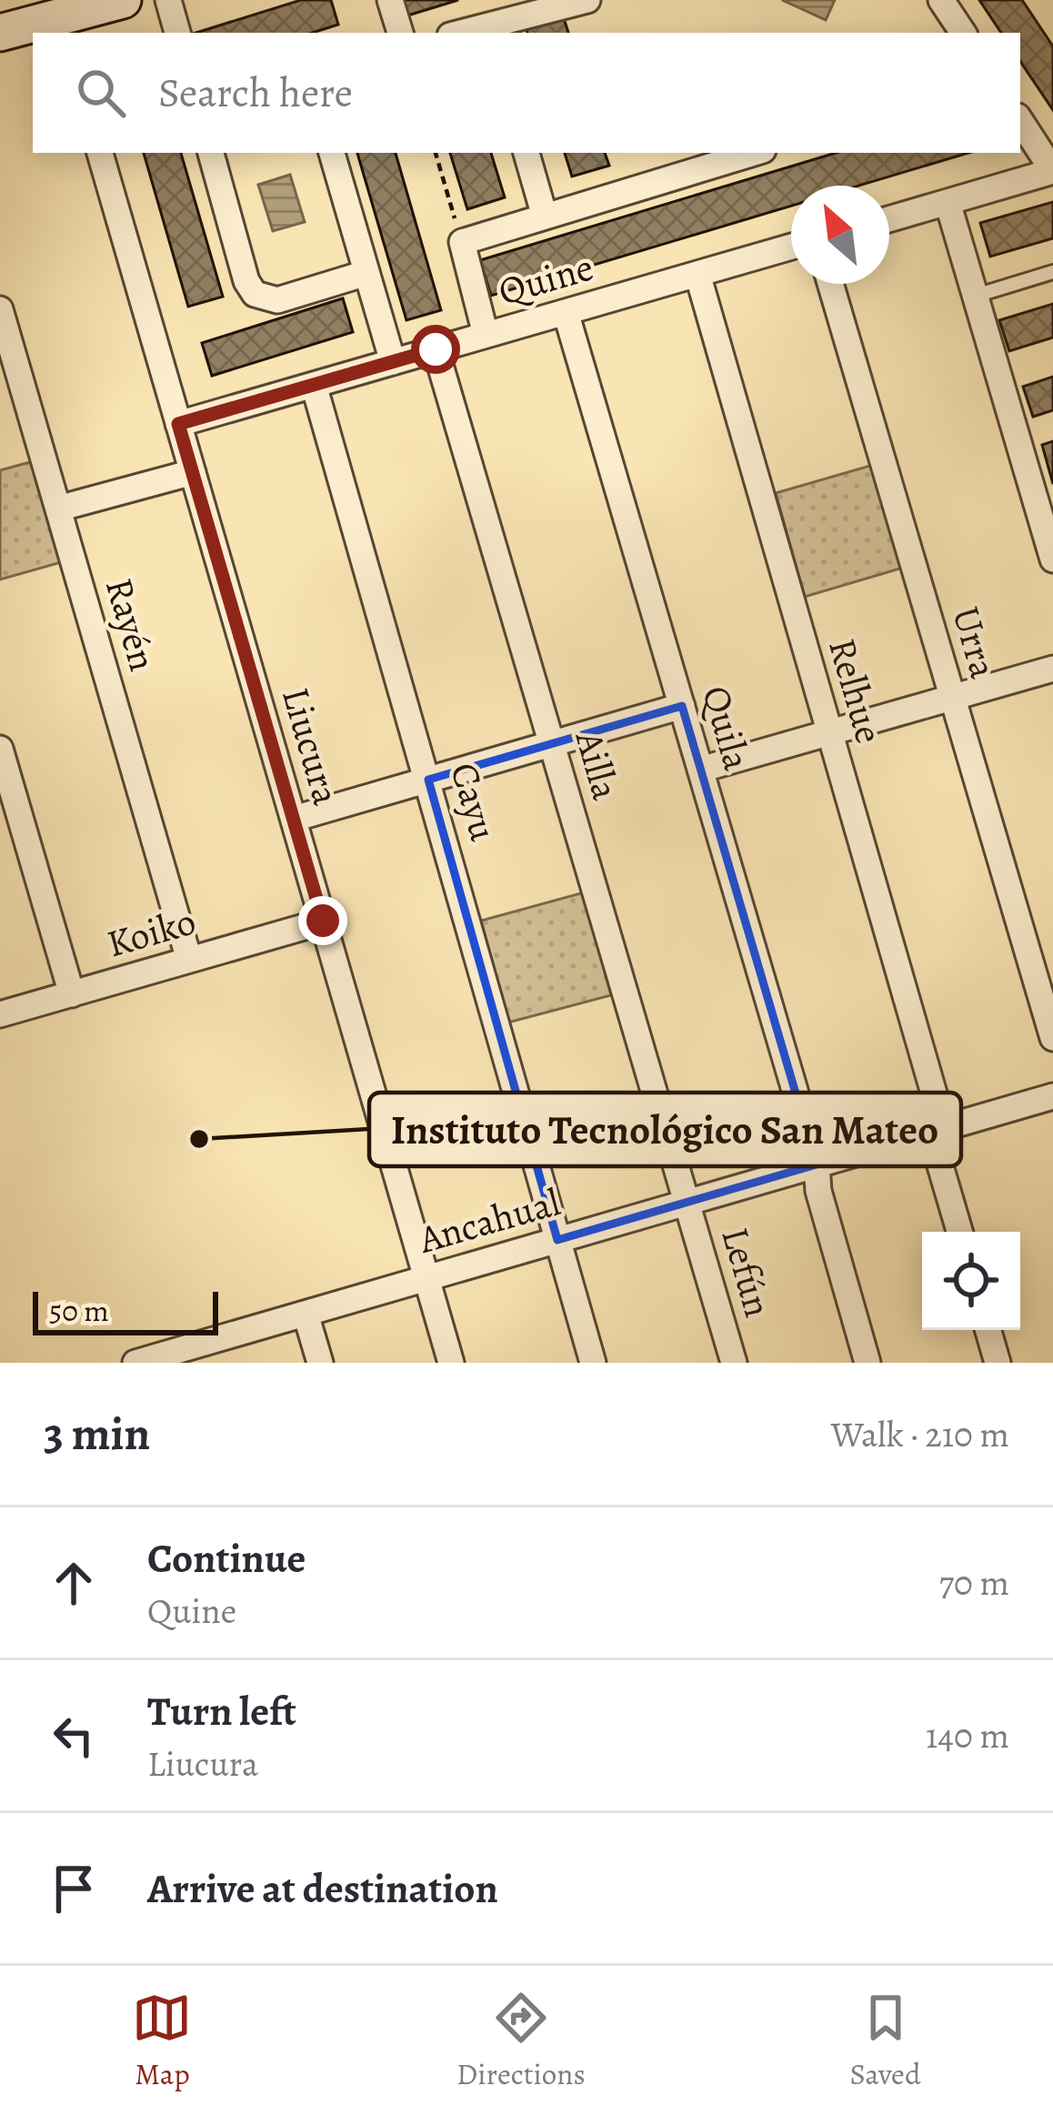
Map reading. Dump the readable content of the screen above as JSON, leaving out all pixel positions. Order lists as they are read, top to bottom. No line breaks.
{"streets":{"street":["Quine","Rayén","Urra","Relhue","Quila","Liucura","Ailla","Cayu","Koiko","Ancahual","Lefún"]},"crossings":[["Quine","Relhue"],["Quine","Quila"],["Quine","Liucura"],["Quine","Ailla"],["Quine","Cayu"],["Rayén","Koiko"],["Relhue","Ancahual"],["Quila","Ancahual"],["Liucura","Koiko"],["Liucura","Ancahual"],["Ailla","Ancahual"],["Ailla","Lefún"],["Cayu","Ancahual"],["Ancahual","Lefún"]],"places":["Instituto Tecnológico San Mateo"],"scale_bar":"50 m","north":"top left","page":{"search":"Search here","scale":"50 m","heading":["3 min","Walk · 210 m"],"list":[["Continue","Quine","70 m"],["Turn left","Liucura","140 m"],"Arrive at destination"],"nav":["Map","Directions","Saved"]}}
